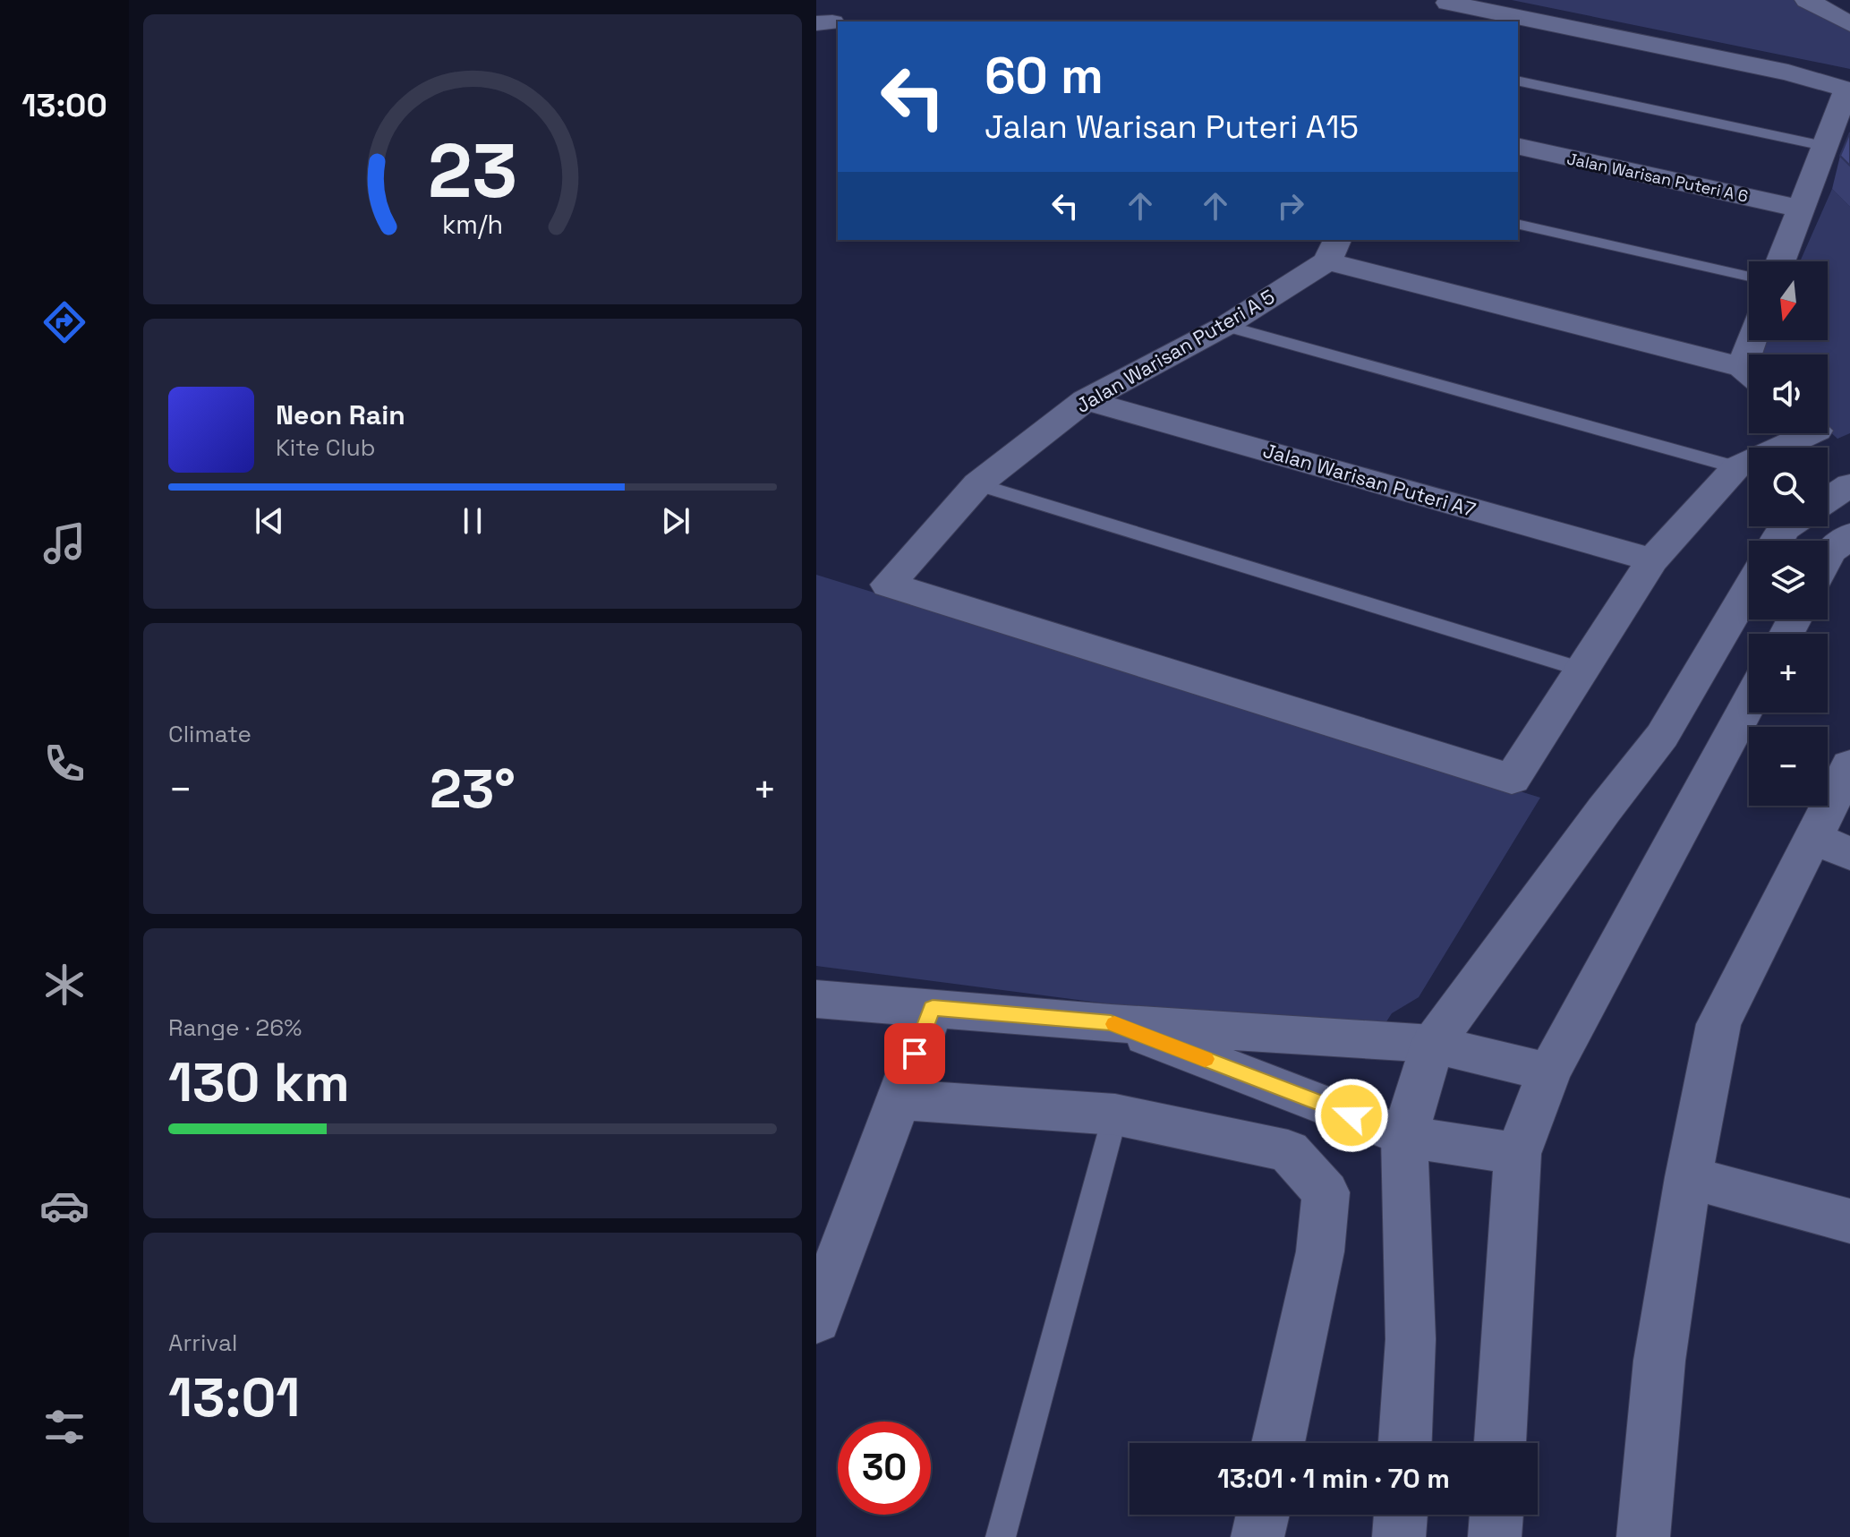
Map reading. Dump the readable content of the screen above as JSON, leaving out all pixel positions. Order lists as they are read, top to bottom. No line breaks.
{"streets":{"street":["Jalan Warisan Puteri A 6","Jalan Warisan Puteri A 5","Jalan Warisan Puteri A7"]},"crossings":[["Jalan Warisan Puteri A 5","Jalan Warisan Puteri A7"]],"north":"bottom","page":{"tabs":"13:00","turn":["60 m","Jalan Warisan Puteri A15"],"map_buttons":["+","−"],"song":["Neon Rain","Kite Club"],"tile":["Climate",["Range · 26%","130 km"],["Arrival","13:01"]],"heat":["−","23°","+"],"limit":"30","trip":"13:01 · 1 min · 70 m","gauge":["23","km/h"]}}
